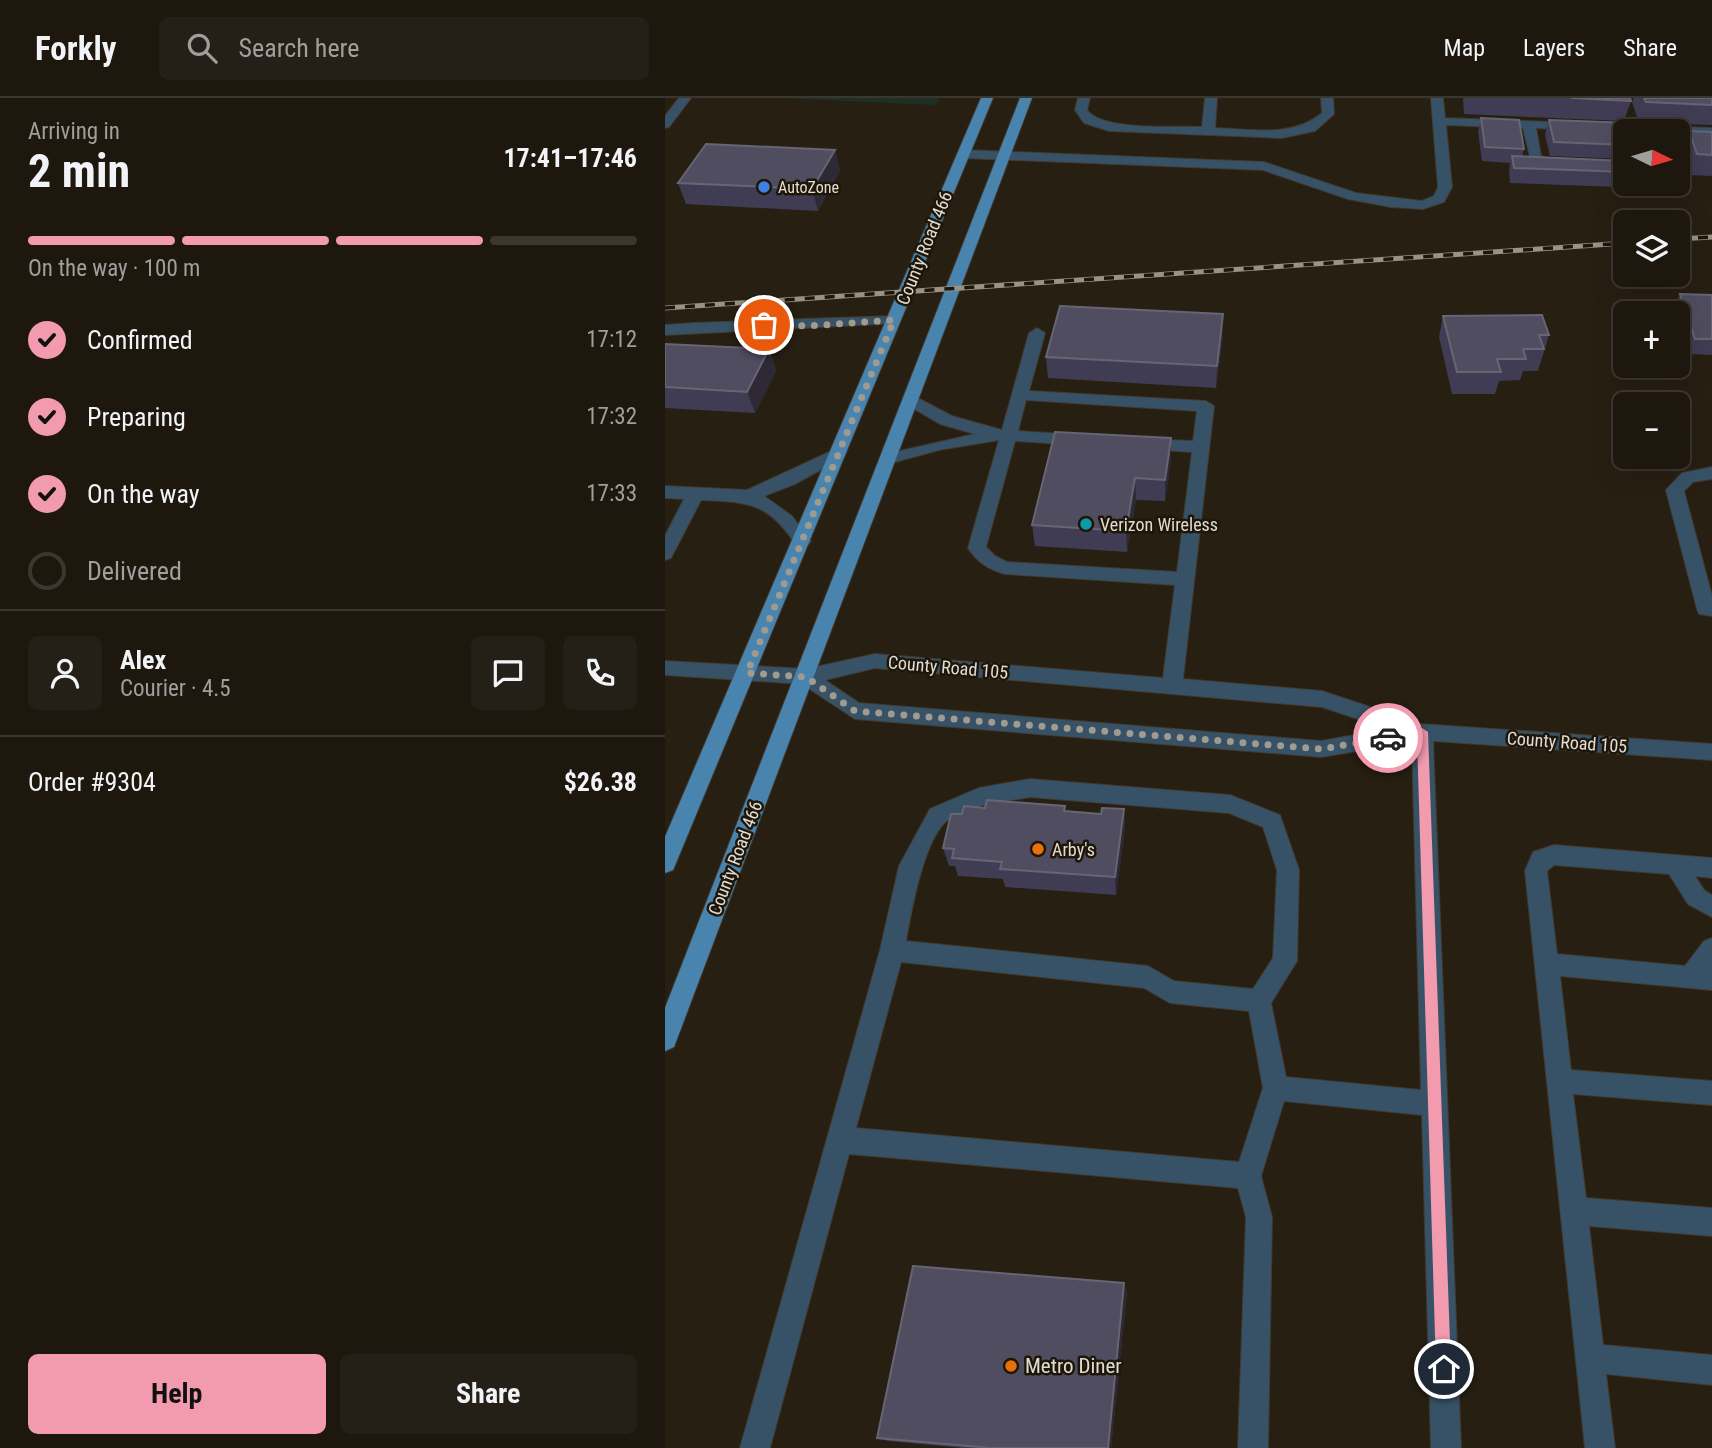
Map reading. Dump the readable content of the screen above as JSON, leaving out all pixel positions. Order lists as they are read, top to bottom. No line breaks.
{"streets":{"main road":["County Road 466"],"street":["County Road 105"]},"crossings":[["County Road 466","County Road 105"]],"places":["AutoZone","Verizon Wireless","Arby's","Metro Diner"],"north":"right","page":{"header":"Forkly","search":"Search here","nav":["Map","Layers","Share"],"heading":["2 min","Arriving in","17:41–17:46"],"panel":["Alex","Courier · 4.5","Order #9304","$26.38"],"map_buttons":["+","−"],"bar":"On the way · 100 m","list":[["Confirmed","17:12"],["Preparing","17:32"],["On the way","17:33"],"Delivered"],"buttons":["Help","Share"]}}
